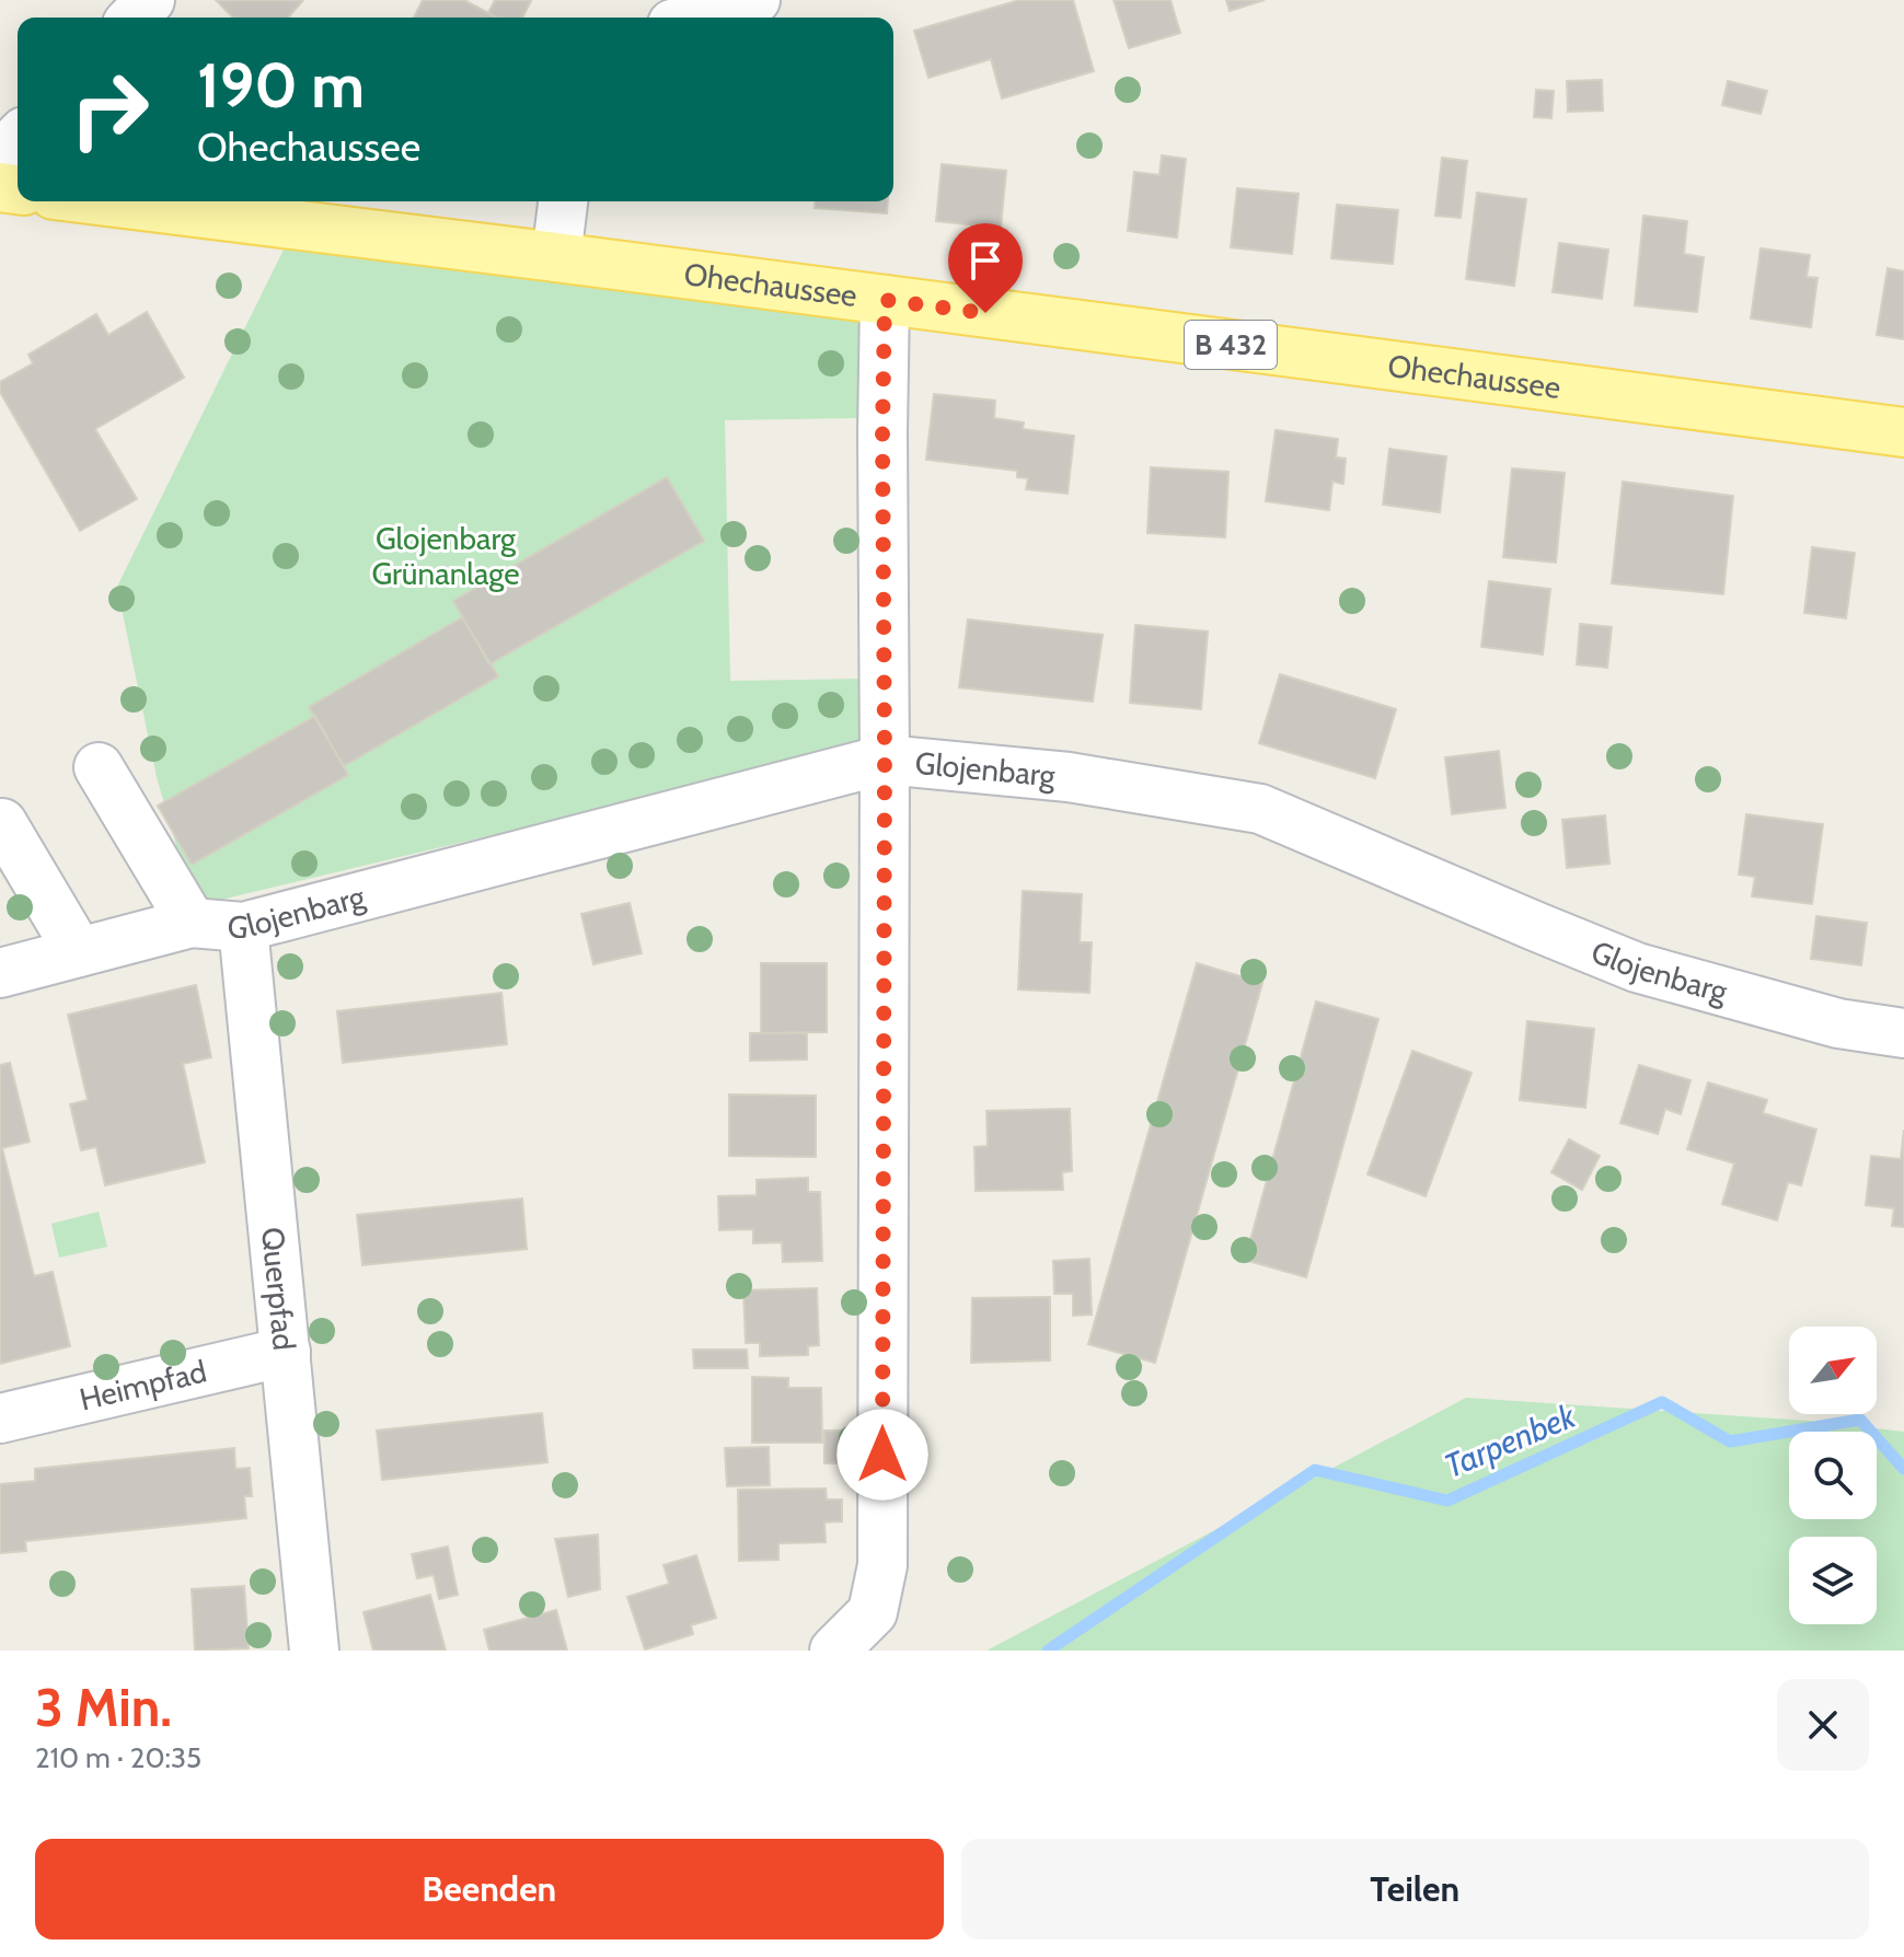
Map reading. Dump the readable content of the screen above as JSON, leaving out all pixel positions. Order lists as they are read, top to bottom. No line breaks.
{"streets":{"main road":["Ohechaussee","B 432"],"street":["Glojenbarg","Querpfad","Heimpfad"]},"crossings":[["Glojenbarg","Querpfad"],["Querpfad","Heimpfad"]],"water":["Tarpenbek"],"parks":["Glojenbarg Grünanlage"],"north":"top right","page":{"turn":["190 m","Ohechaussee"],"heading":["3 Min.","210 m · 20:35"],"buttons":["Beenden","Teilen"]}}
